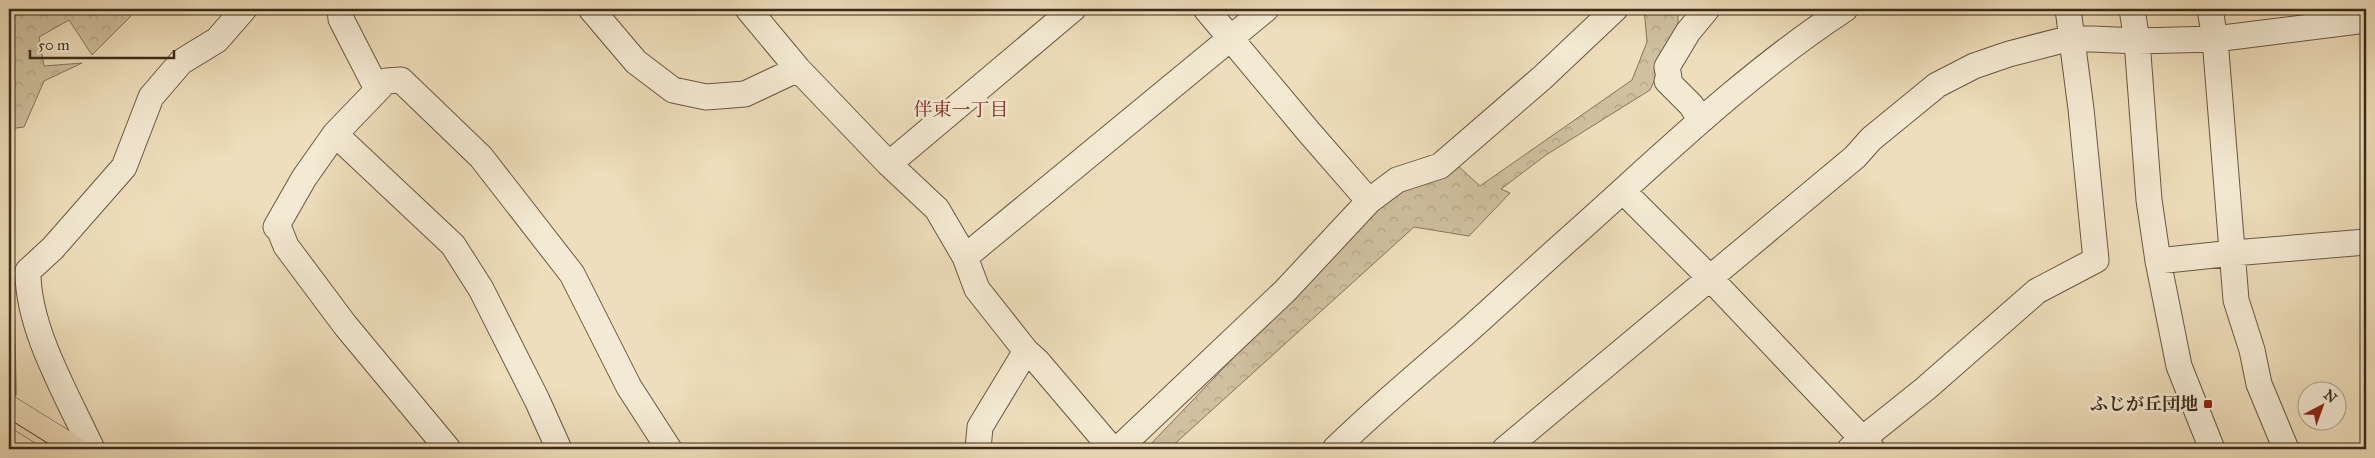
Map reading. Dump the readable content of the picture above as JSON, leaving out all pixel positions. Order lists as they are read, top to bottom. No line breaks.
{"districts":["伴東一丁目"],"places":{"transit":["ふじが丘団地"]},"scale_bar":"50 m","north":"top right"}
